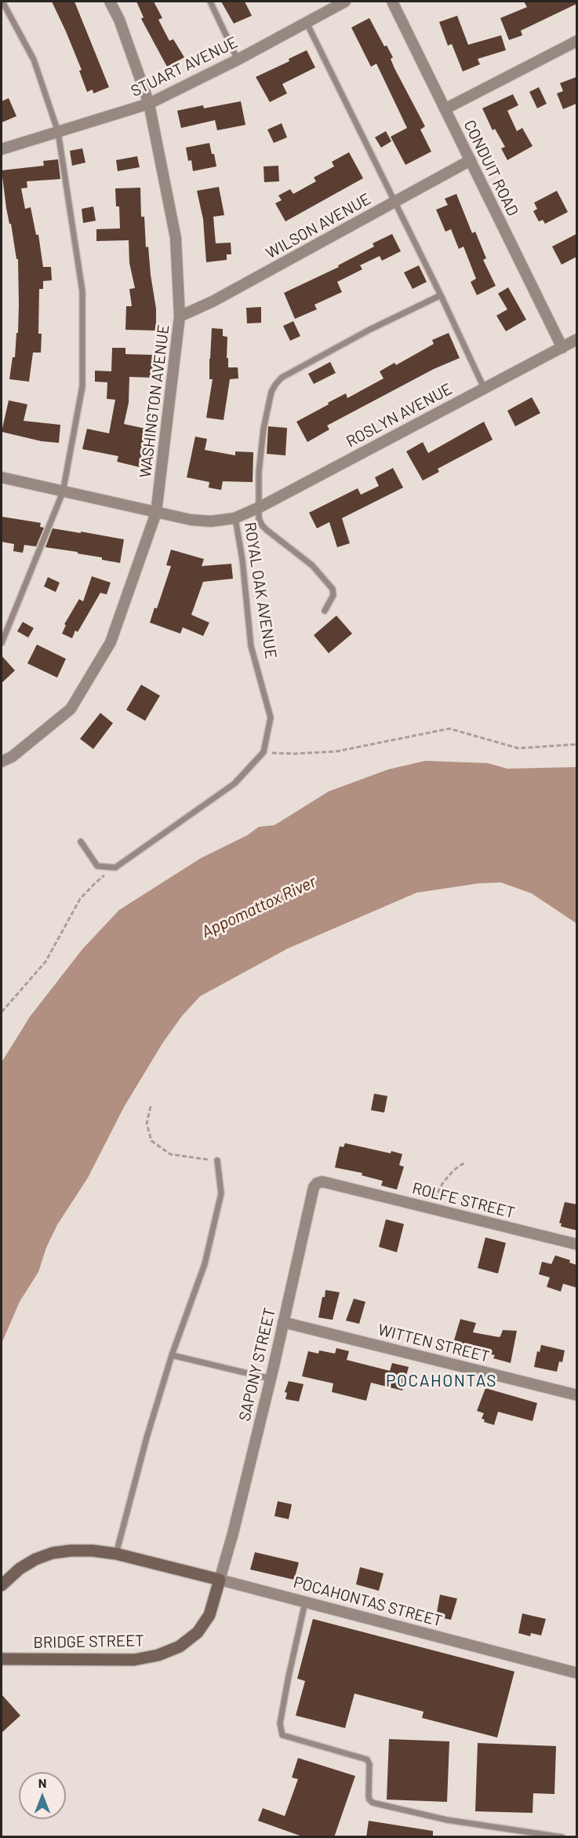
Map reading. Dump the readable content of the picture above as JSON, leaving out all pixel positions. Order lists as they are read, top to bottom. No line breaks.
{"streets":{"street":["STUART AVENUE","CONDUIT ROAD","WILSON AVENUE","WASHINGTON AVENUE","ROSLYN AVENUE","ROYAL OAK AVENUE","ROLFE STREET","WITTEN STREET","SAPONY STREET","POCAHONTAS STREET","BRIDGE STREET"]},"crossings":[["STUART AVENUE","WASHINGTON AVENUE"],["CONDUIT ROAD","WILSON AVENUE"],["CONDUIT ROAD","ROSLYN AVENUE"],["WILSON AVENUE","WASHINGTON AVENUE"],["WASHINGTON AVENUE","ROYAL OAK AVENUE"],["ROSLYN AVENUE","ROYAL OAK AVENUE"],["ROLFE STREET","SAPONY STREET"],["WITTEN STREET","SAPONY STREET"],["SAPONY STREET","POCAHONTAS STREET"],["SAPONY STREET","BRIDGE STREET"],["POCAHONTAS STREET","BRIDGE STREET"]],"districts":["POCAHONTAS"],"water":["Appomattox River"],"north":"top"}
